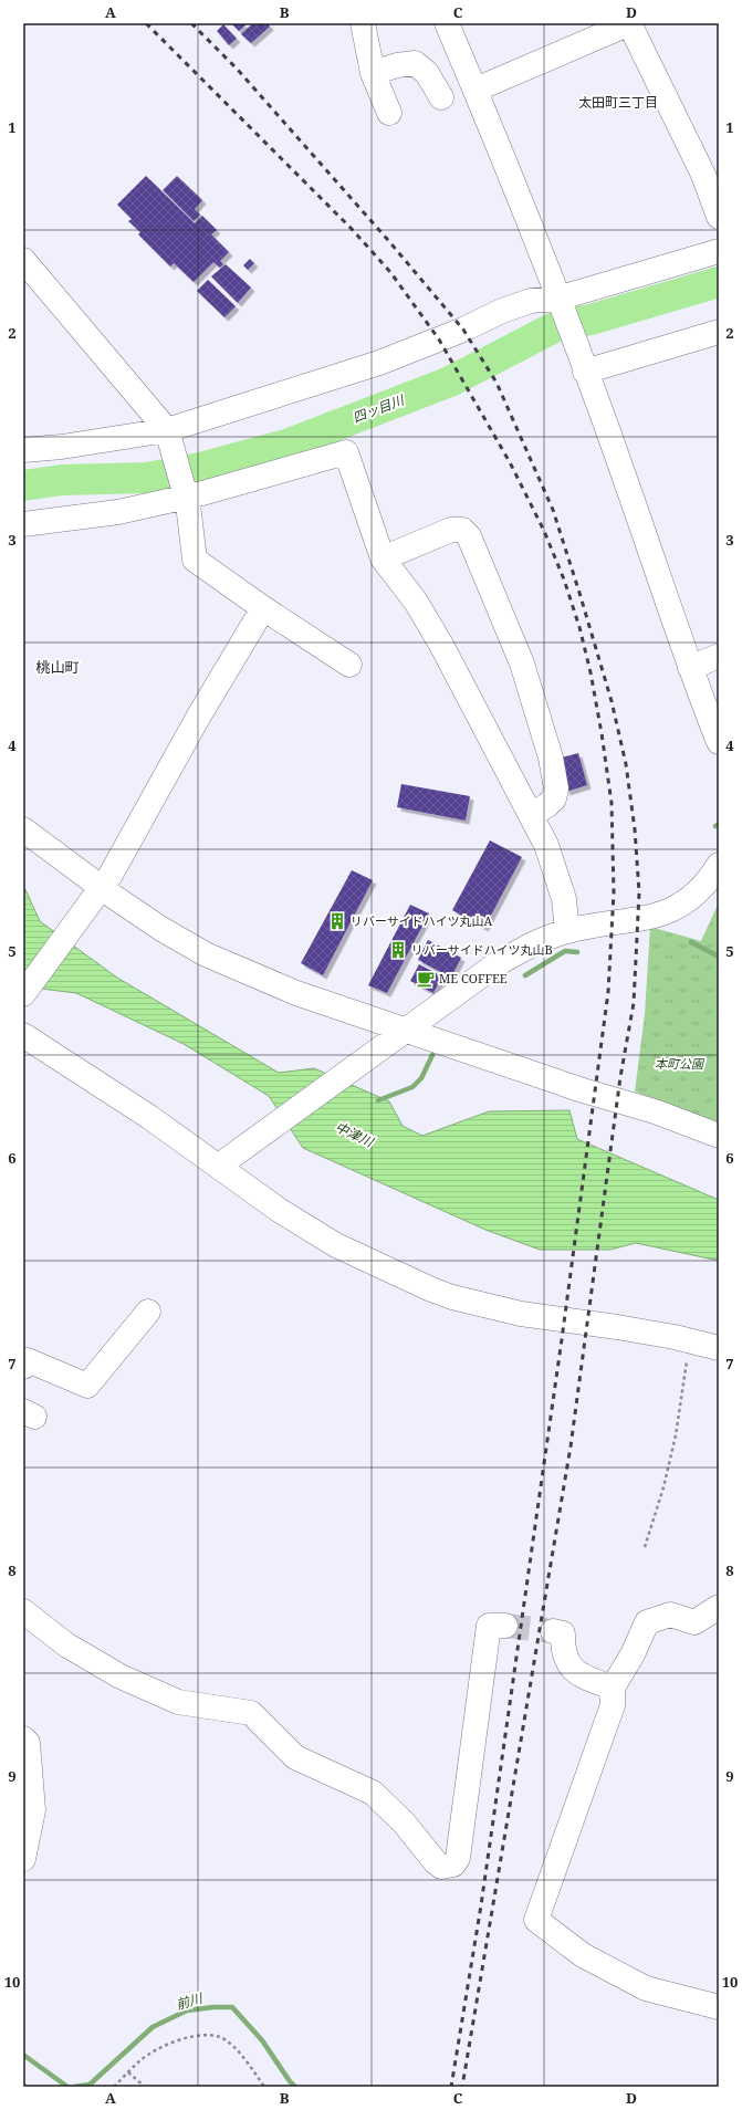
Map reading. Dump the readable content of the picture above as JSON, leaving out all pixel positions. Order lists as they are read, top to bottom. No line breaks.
{"districts":["太田町三丁目","桃山町"],"water":["四ッ目川","中津川","前川"],"parks":["本町公園"],"places":{"building":["リバーサイドハイツ丸山A","リバーサイドハイツ丸山B"],"cafe":["ME COFFEE"]},"grid":{"columns":["A","B","C","D"],"rows":["1","2","3","4","5","6","7","8","9","10"]}}
